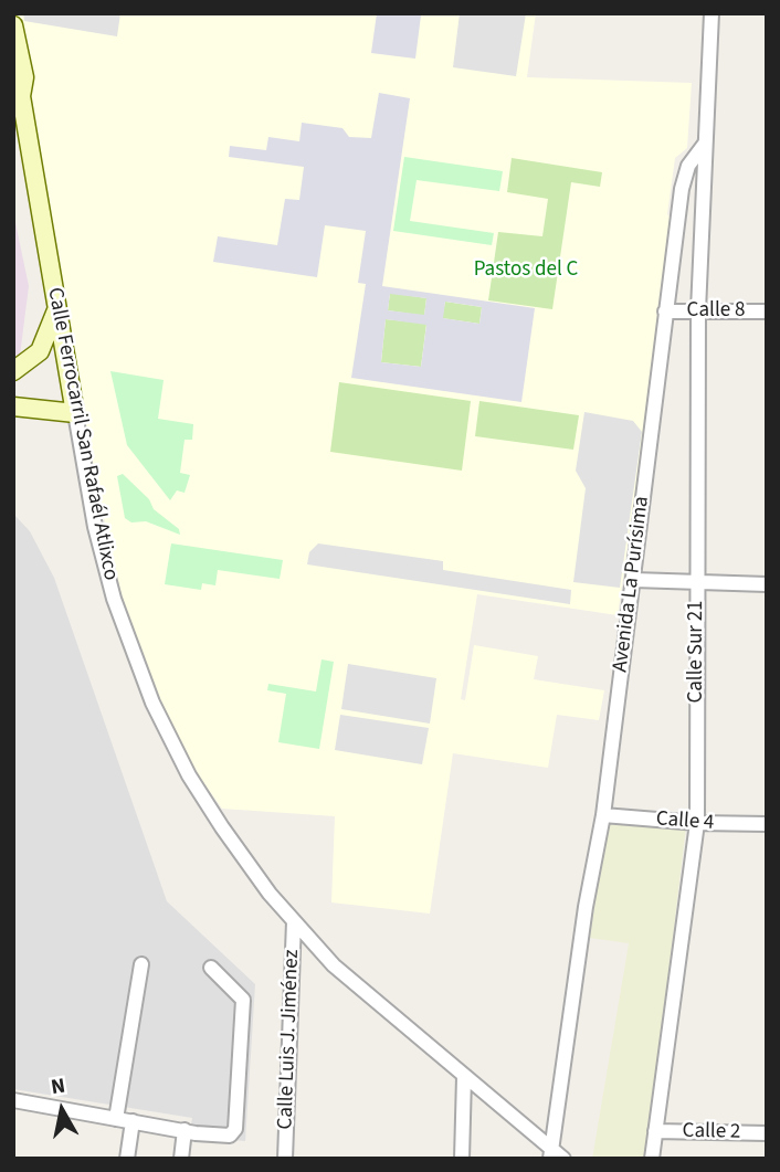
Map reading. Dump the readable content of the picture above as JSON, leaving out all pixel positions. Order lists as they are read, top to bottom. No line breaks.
{"streets":{"main road":["Calle Ferrocarril San Rafaél Atlixco"],"street":["Calle 8","Avenida La Purísima","Calle Sur 21","Calle 4","Calle Luis J. Jiménez","Calle 2"]},"crossings":[["Calle 8","Avenida La Purísima"],["Calle 8","Calle Sur 21"],["Calle Ferrocarril San Rafaél Atlixco","Avenida La Purísima"],["Calle Ferrocarril San Rafaél Atlixco","Calle Luis J. Jiménez"],["Avenida La Purísima","Calle Sur 21"],["Avenida La Purísima","Calle 4"],["Calle Sur 21","Calle 4"],["Calle Sur 21","Calle 2"]],"parks":["Pastos del C"],"north":"top"}
